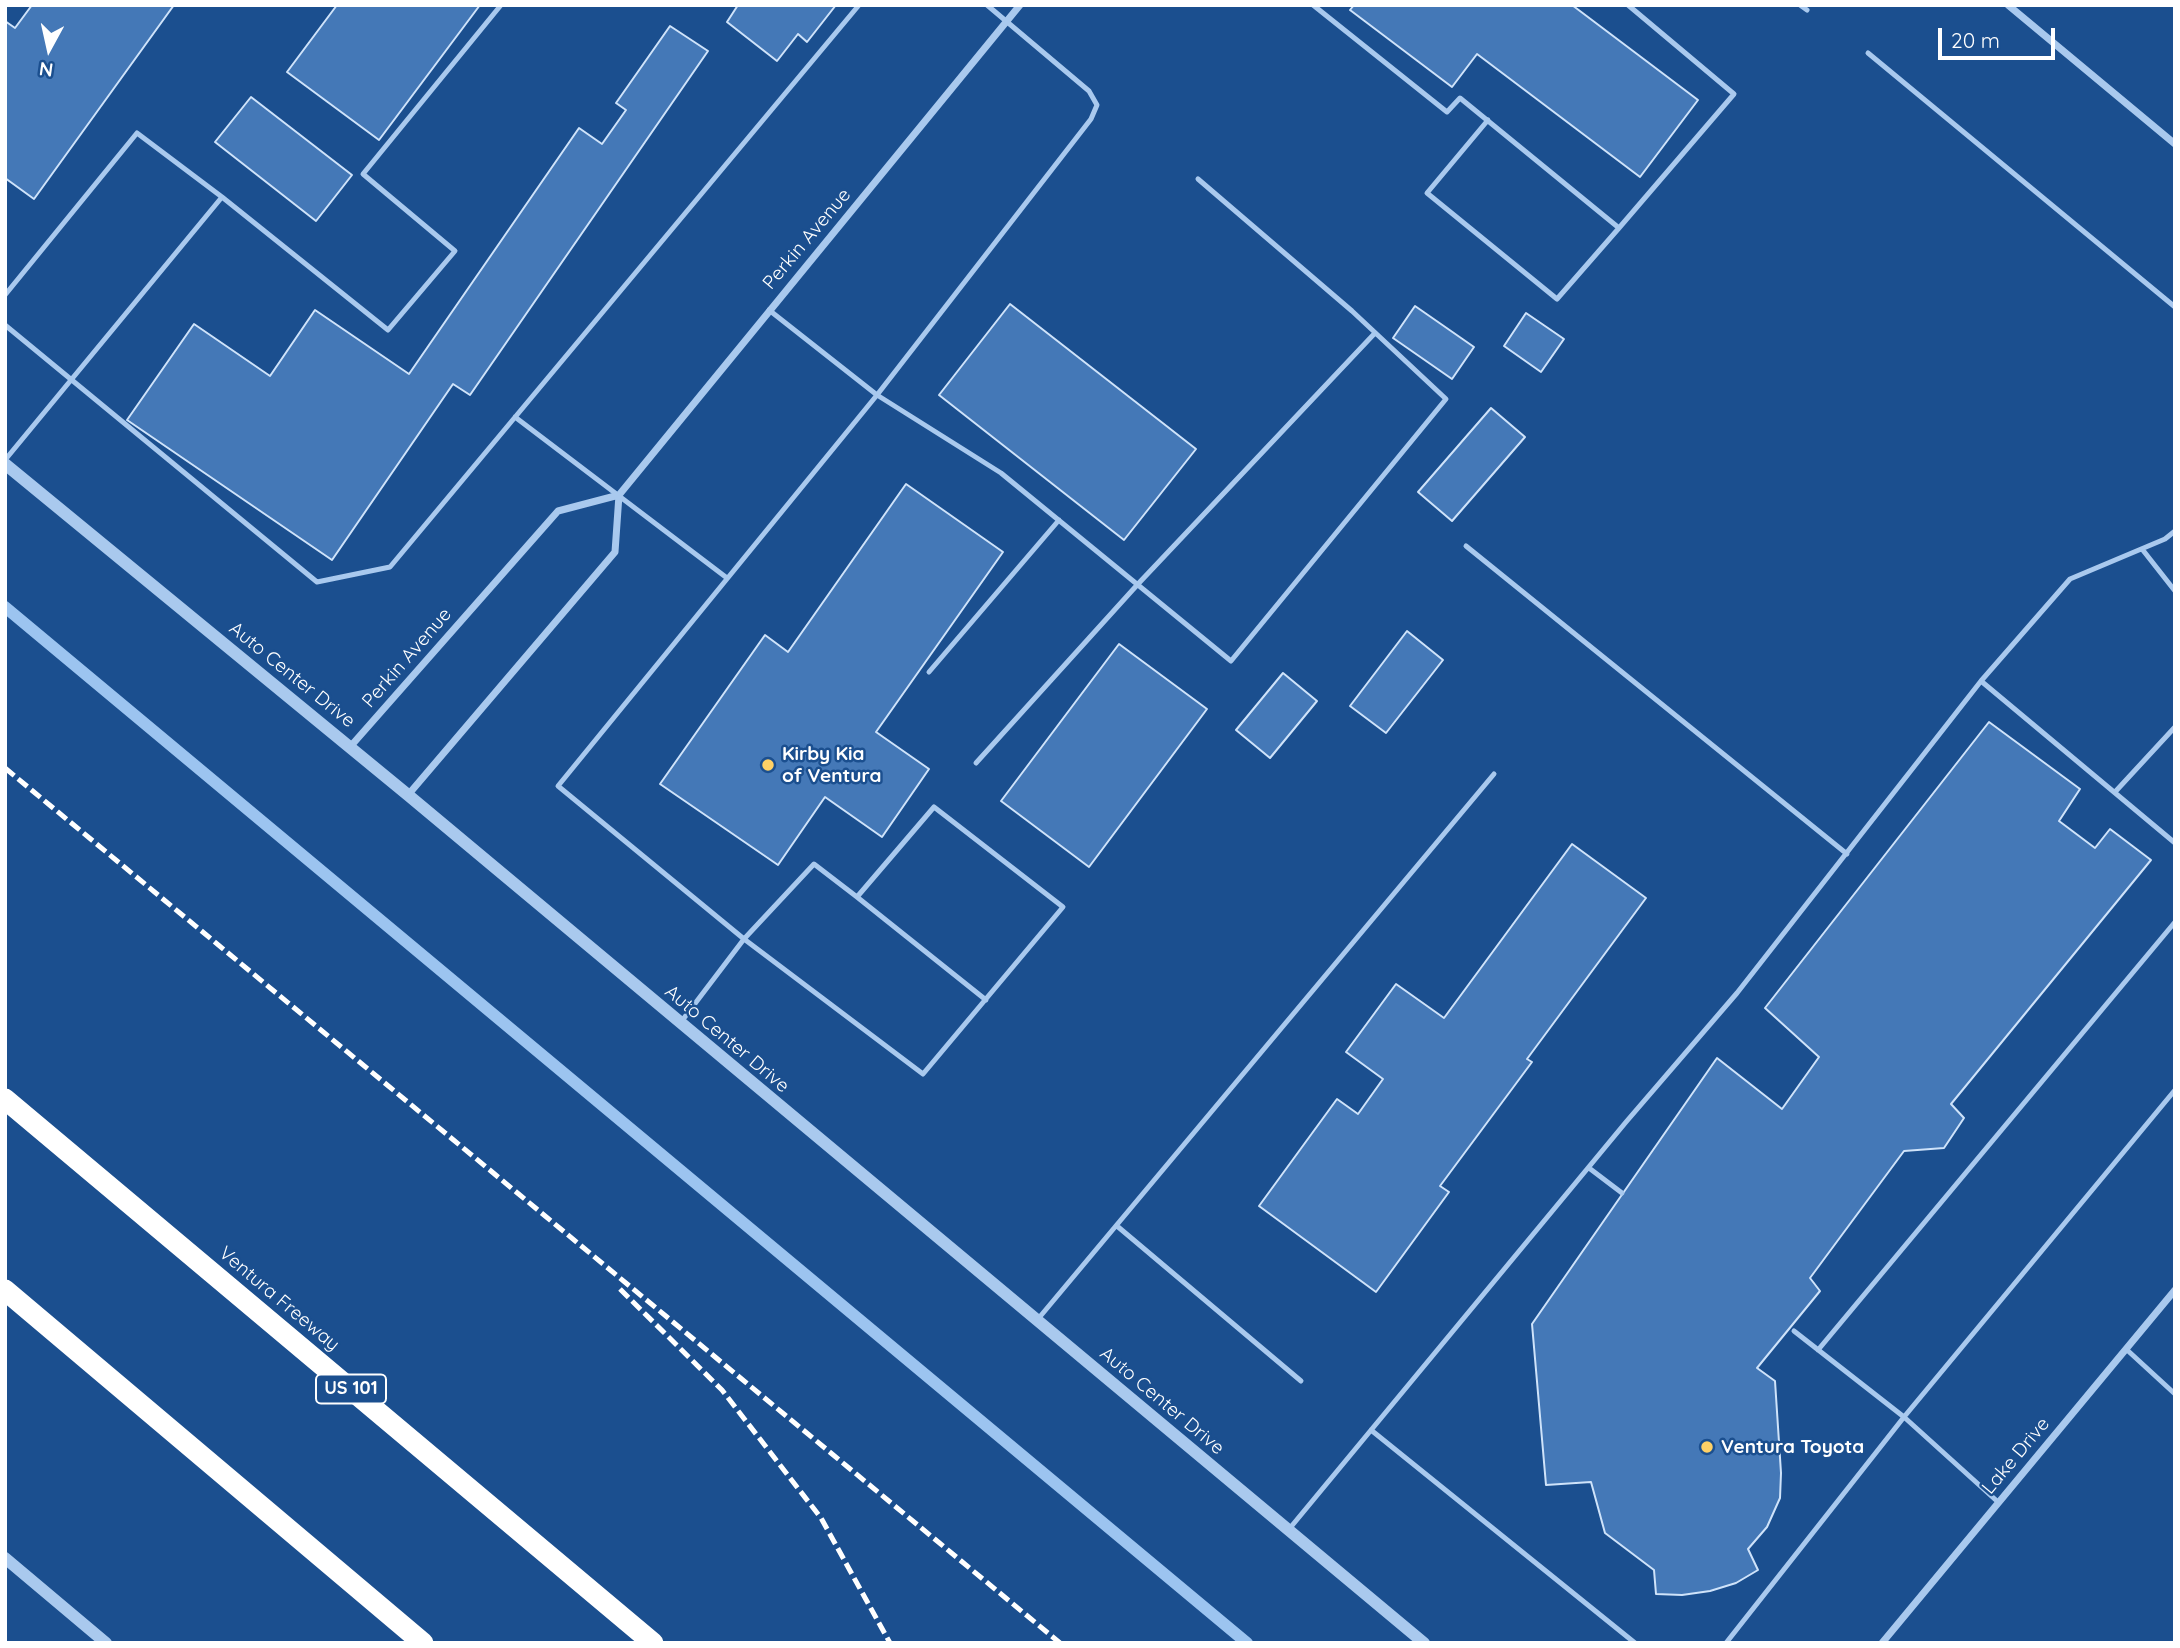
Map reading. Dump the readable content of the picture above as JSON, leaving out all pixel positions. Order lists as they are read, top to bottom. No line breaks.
{"streets":{"highway":["Ventura Freeway","US 101"],"street":["Perkin Avenue","Auto Center Drive","Lake Drive"]},"crossings":[["Perkin Avenue","Auto Center Drive"]],"places":["Kirby Kia of Ventura","Ventura Toyota"],"scale_bar":"20 m","north":"bottom"}
